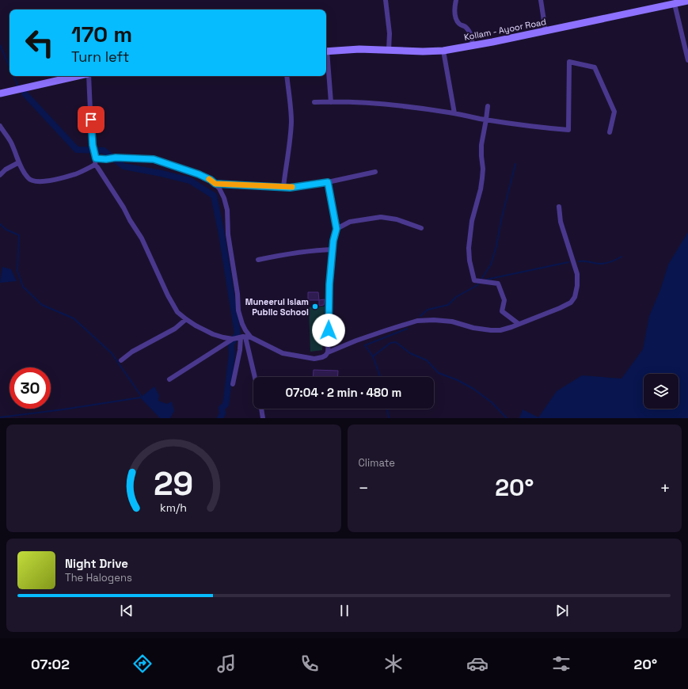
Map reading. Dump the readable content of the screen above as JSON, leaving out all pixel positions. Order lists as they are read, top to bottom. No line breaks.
{"streets":{"main road":["Kollam - Ayoor Road"]},"places":["Muneerul Islam Public School"],"page":{"turn":["170 m","Turn left"],"limit":"30","trip":"07:04 · 2 min · 480 m","tile":"Climate","heat":["−","20°","+"],"song":["Night Drive","The Halogens"],"tabs":["07:02","20°"],"gauge":["29","km/h"]}}
